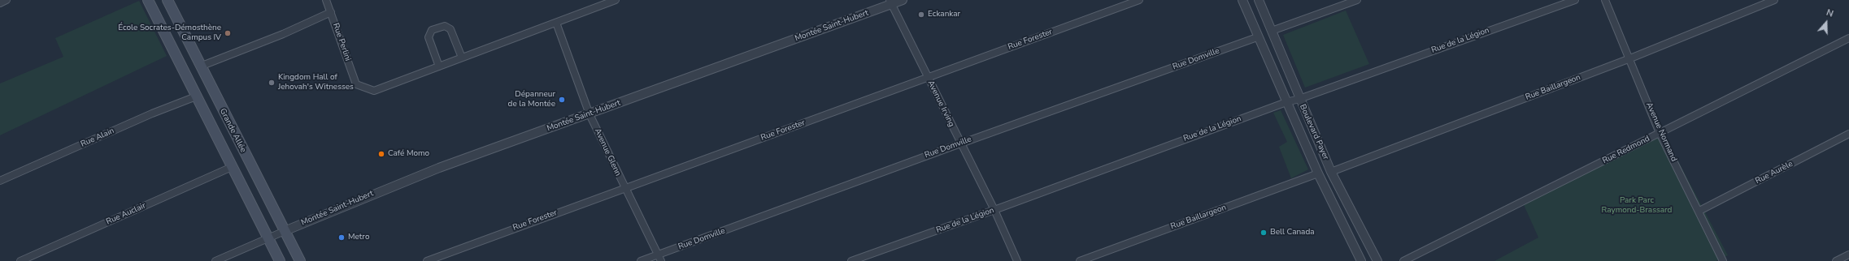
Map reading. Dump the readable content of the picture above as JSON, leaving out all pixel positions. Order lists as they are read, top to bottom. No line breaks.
{"streets":{"main road":["Grande Allée"],"street":["Montée Saint-Hubert","Rue Forester","Rue de la Légion","Rue Perlini","Rue Domville","Rue Baillargeon","Avenue Irving","Boulevard Payer","Avenue Normand","Rue Alain","Rue Redmond","Avenue Glenn","Rue Aurèle","Rue Auclair"]},"crossings":[["Montée Saint-Hubert","Avenue Irving"],["Montée Saint-Hubert","Grande Allée"],["Montée Saint-Hubert","Avenue Glenn"],["Rue Forester","Avenue Irving"],["Rue Forester","Avenue Glenn"],["Rue de la Légion","Avenue Irving"],["Rue de la Légion","Boulevard Payer"],["Rue Perlini","Grande Allée"],["Rue Perlini","Avenue Glenn"],["Rue Domville","Avenue Irving"],["Rue Domville","Boulevard Payer"],["Rue Domville","Avenue Glenn"],["Rue Baillargeon","Boulevard Payer"],["Rue Baillargeon","Avenue Normand"],["Grande Allée","Rue Alain"],["Grande Allée","Rue Auclair"],["Avenue Normand","Rue Redmond"],["Avenue Normand","Rue Aurèle"]],"parks":["Park Parc Raymond-Brassard"],"places":["Eckankar","École Socrates-Démosthène Campus IV","Kingdom Hall of Jehovah's Witnesses","Dépanneur de la Montée","Café Momo","Bell Canada","Metro"],"north":"top"}
